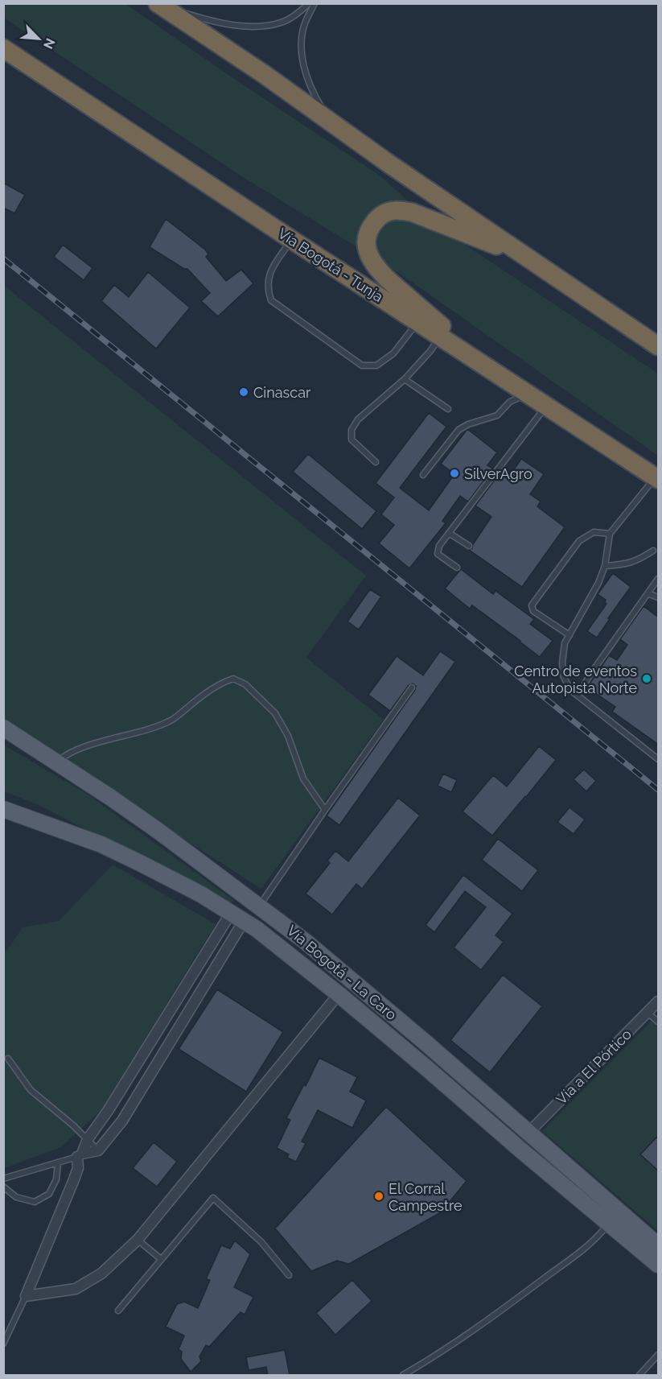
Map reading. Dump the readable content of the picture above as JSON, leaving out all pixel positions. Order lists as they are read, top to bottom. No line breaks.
{"streets":{"highway":["Vía Bogotá - Tunja"],"main road":["Vía Bogotá - La Caro"],"street":["Vía a El Pórtico"]},"crossings":[["Vía Bogotá - La Caro","Vía a El Pórtico"]],"places":["Cinascar","SilverAgro","Centro de eventos Autopista Norte","El Corral Campestre"],"north":"bottom right"}
